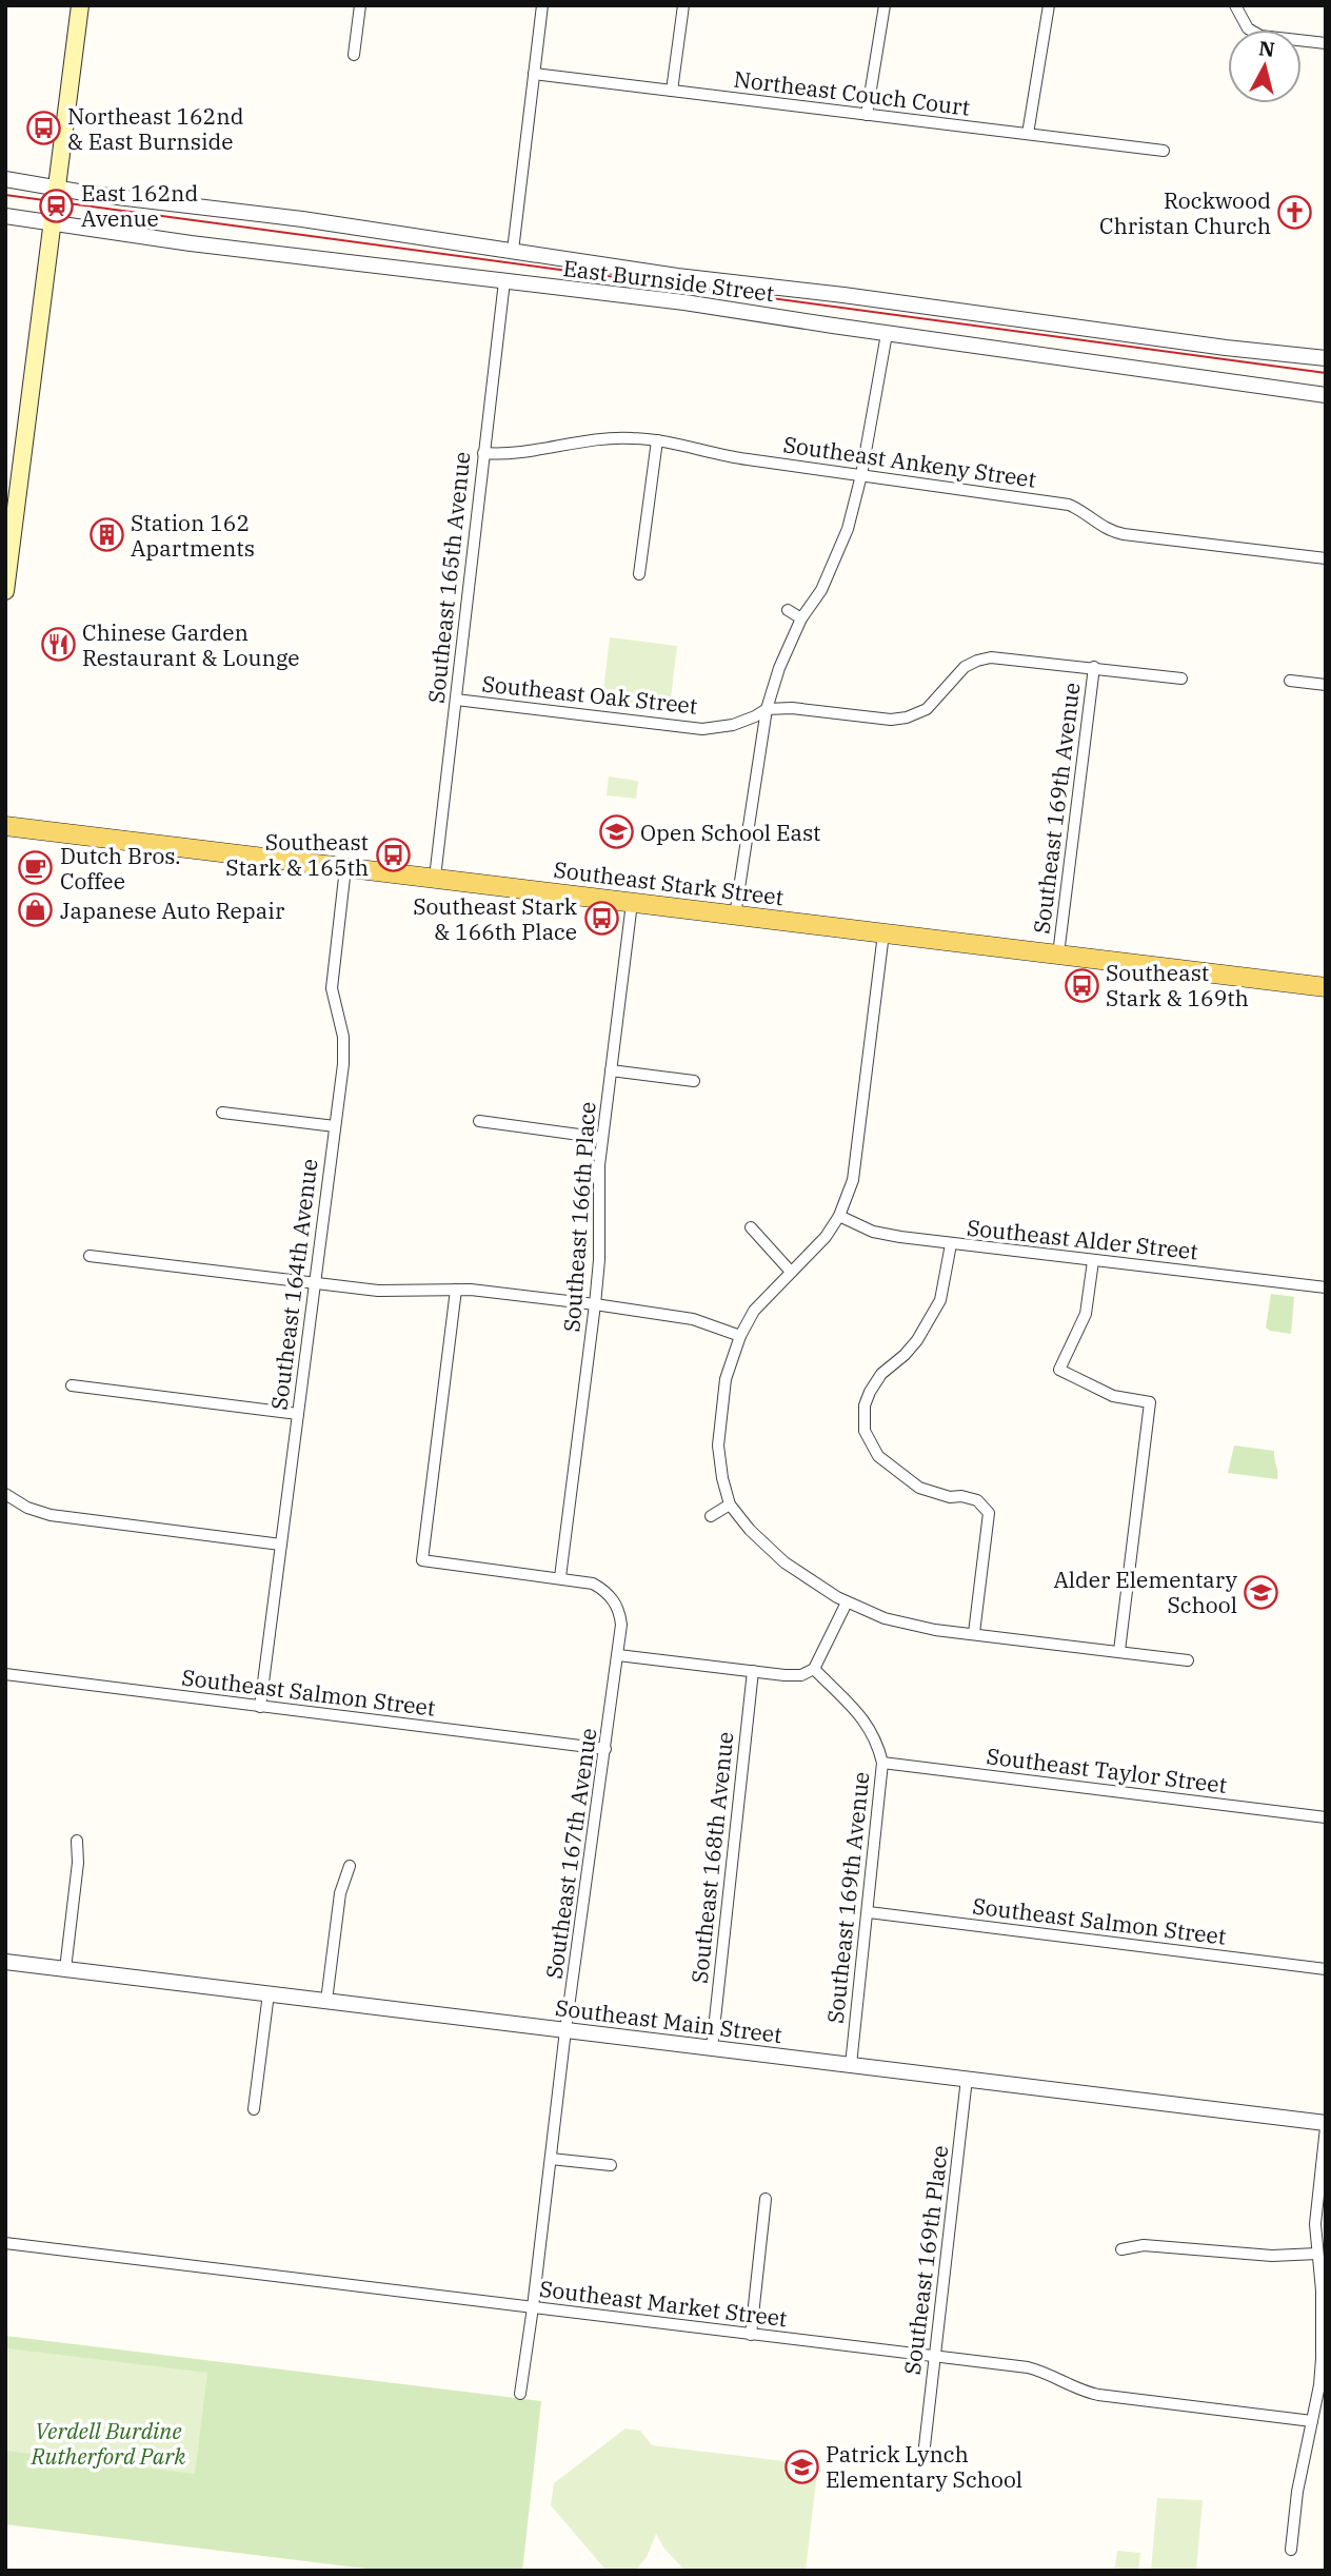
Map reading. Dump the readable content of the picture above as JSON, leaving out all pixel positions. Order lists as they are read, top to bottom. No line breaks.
{"streets":{"main road":["Southeast Stark Street"],"street":["Northeast Couch Court","East Burnside Street","Southeast Ankeny Street","Southeast 165th Avenue","Southeast Oak Street","Southeast 169th Avenue","Southeast 166th Place","Southeast Alder Street","Southeast 164th Avenue","Southeast Salmon Street","Southeast Taylor Street","Southeast 167th Avenue","Southeast 168th Avenue","Southeast Main Street","Southeast 169th Place","Southeast Market Street"]},"crossings":[["East Burnside Street","Southeast 165th Avenue"],["Southeast Ankeny Street","Southeast 165th Avenue"],["Southeast 165th Avenue","Southeast Oak Street"],["Southeast 165th Avenue","Southeast Stark Street"],["Southeast Oak Street","Southeast 169th Avenue"],["Southeast 169th Avenue","Southeast Stark Street"],["Southeast 169th Avenue","Southeast Salmon Street"],["Southeast 169th Avenue","Southeast Taylor Street"],["Southeast 169th Avenue","Southeast Main Street"],["Southeast Stark Street","Southeast 166th Place"],["Southeast Stark Street","Southeast 164th Avenue"],["Southeast 166th Place","Southeast 167th Avenue"],["Southeast 164th Avenue","Southeast Salmon Street"],["Southeast Salmon Street","Southeast 167th Avenue"],["Southeast 167th Avenue","Southeast Main Street"],["Southeast 167th Avenue","Southeast Market Street"],["Southeast 168th Avenue","Southeast Main Street"],["Southeast Main Street","Southeast 169th Place"],["Southeast 169th Place","Southeast Market Street"]],"parks":["Verdell Burdine Rutherford Park"],"places":{"bus stop":["Northeast 162nd & East Burnside","Southeast Stark & 165th","Southeast Stark & 166th Place","Southeast Stark & 169th"],"station":["East 162nd Avenue"],"church":["Rockwood Christan Church"],"building":["Station 162 Apartments"],"restaurant":["Chinese Garden Restaurant & Lounge"],"school or university":["Open School East","Alder Elementary School","Patrick Lynch Elementary School"],"cafe":["Dutch Bros. Coffee"],"shop":["Japanese Auto Repair"]},"north":"top"}
